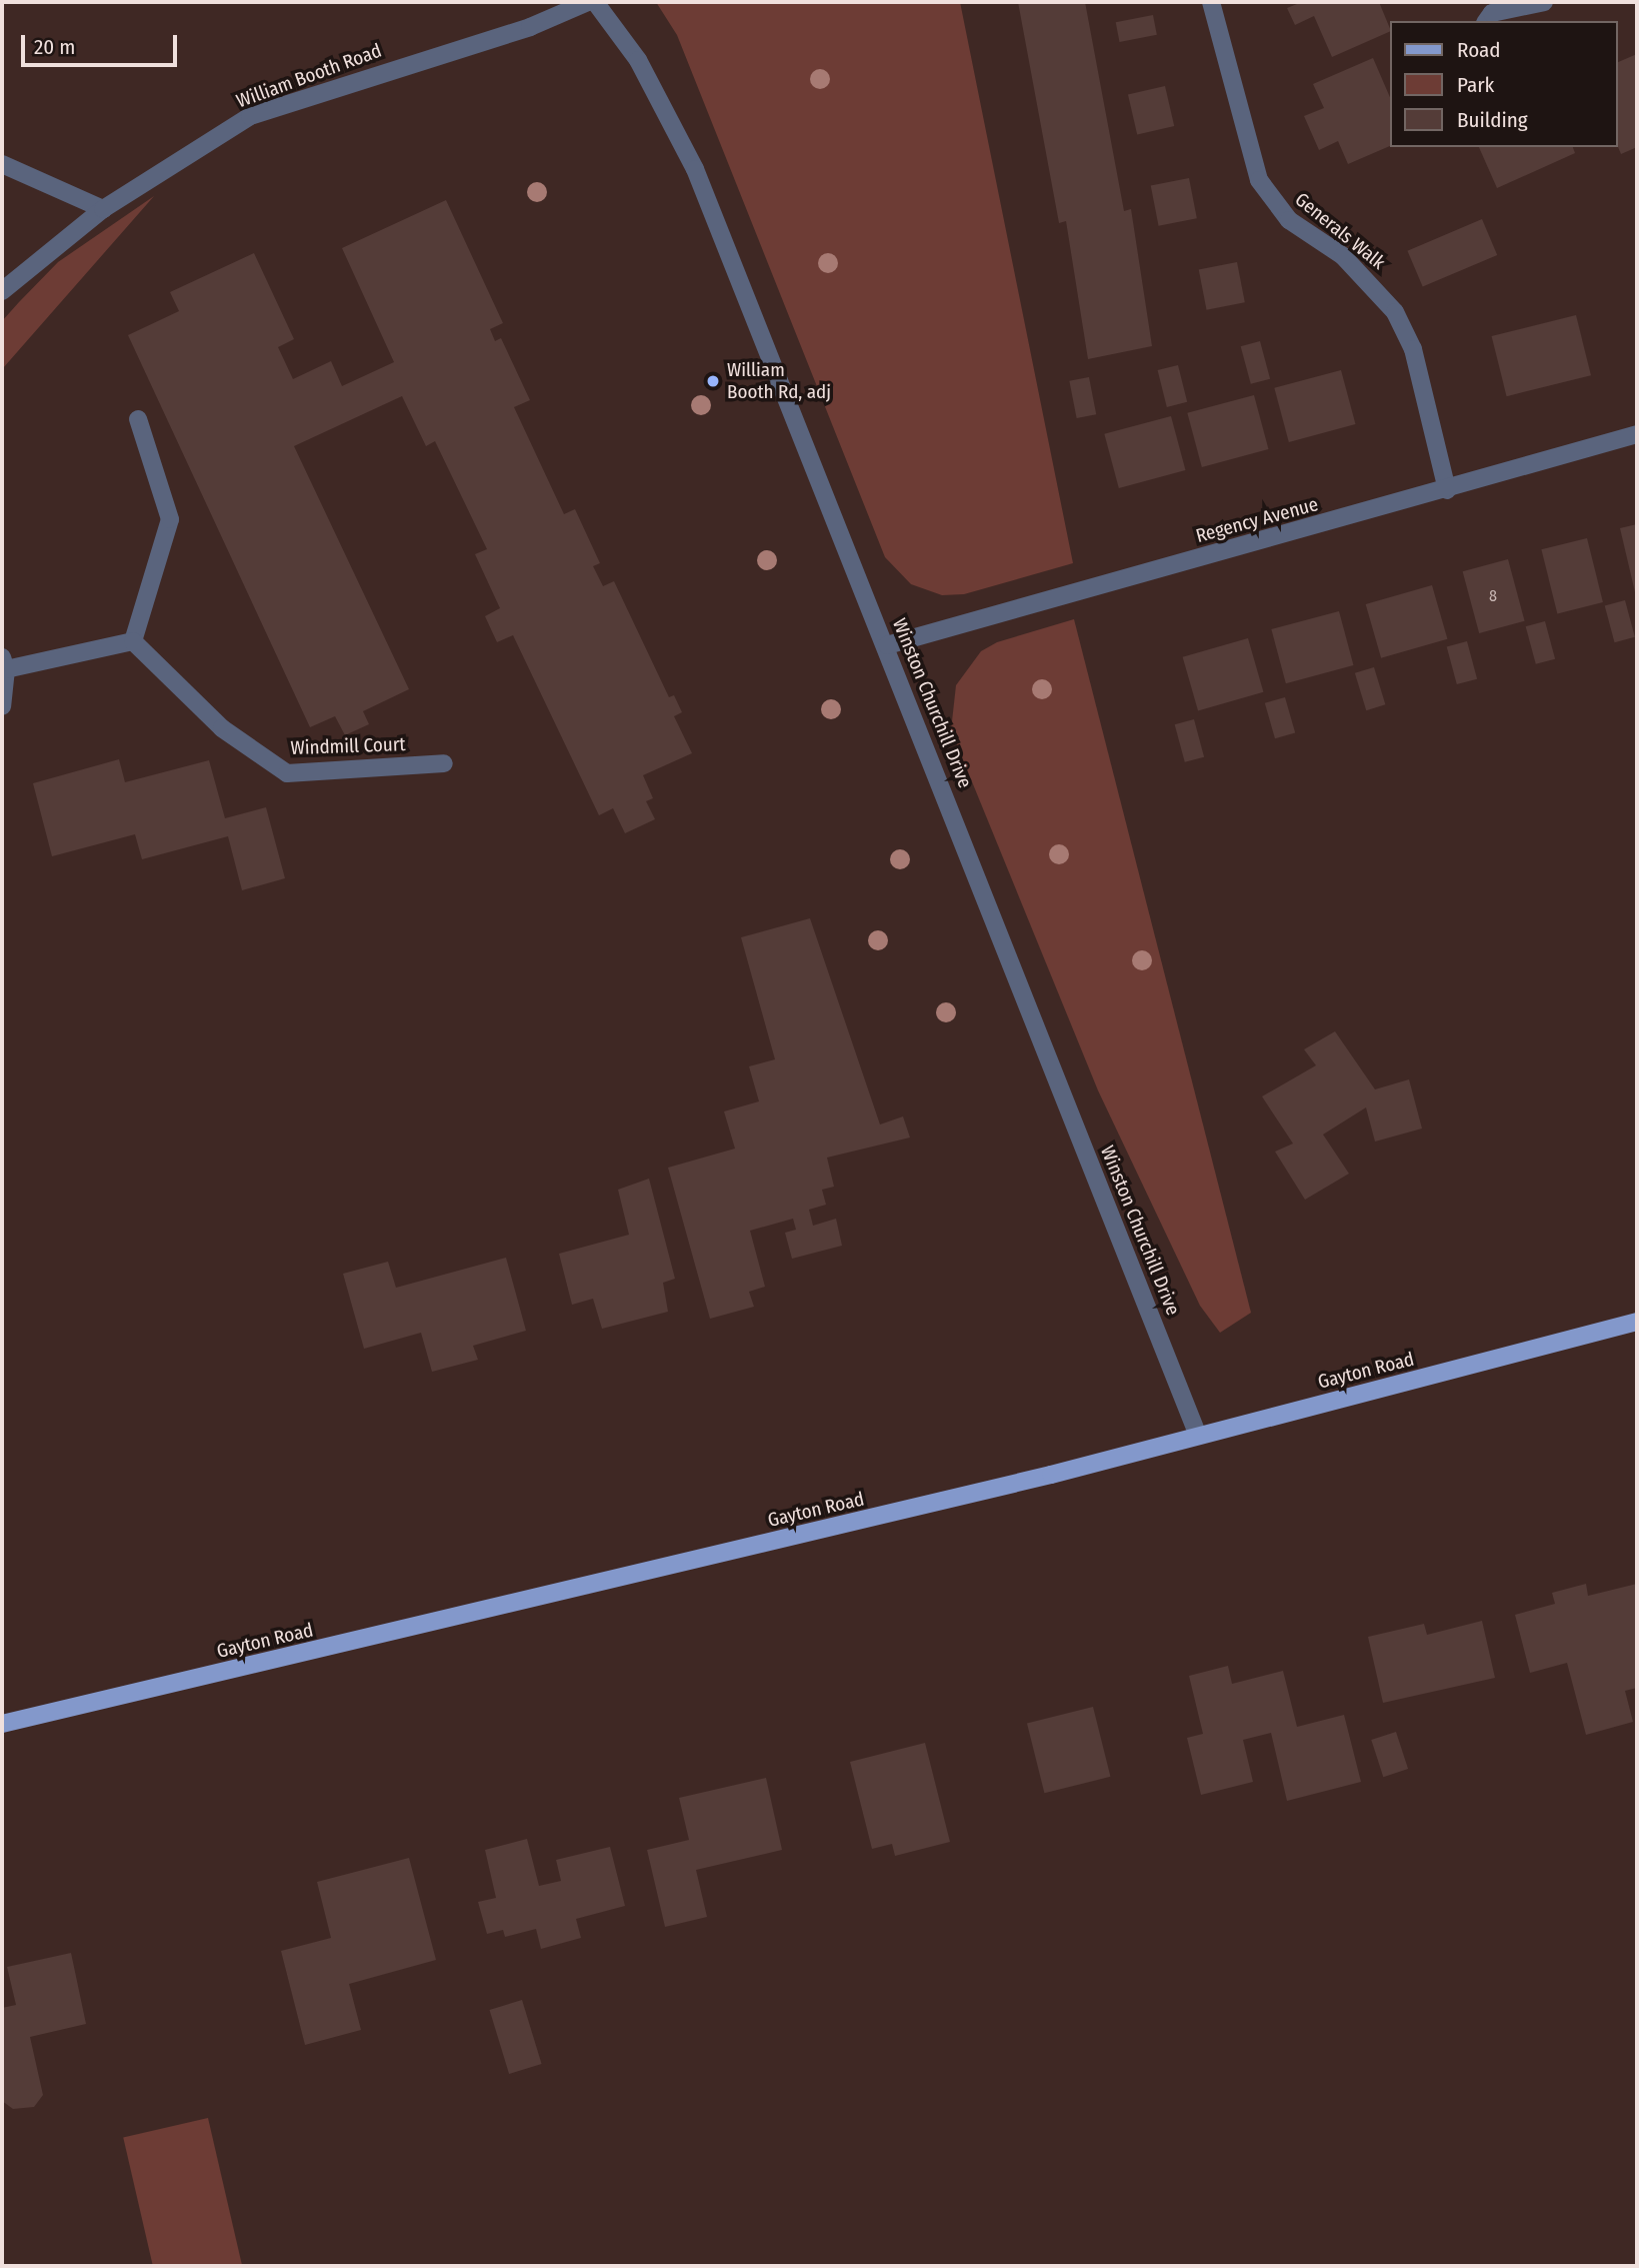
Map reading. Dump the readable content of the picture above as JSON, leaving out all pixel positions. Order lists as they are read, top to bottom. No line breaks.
{"streets":{"main road":["Gayton Road"],"street":["William Booth Road","Generals Walk","Regency Avenue","Winston Churchill Drive","Windmill Court"]},"crossings":[["Generals Walk","Regency Avenue"],["Regency Avenue","Winston Churchill Drive"],["Winston Churchill Drive","Gayton Road"]],"places":["William Booth Rd, adj"],"house_numbers":["8"],"legend":["Road","Park","Building"],"scale_bar":"20 m"}
